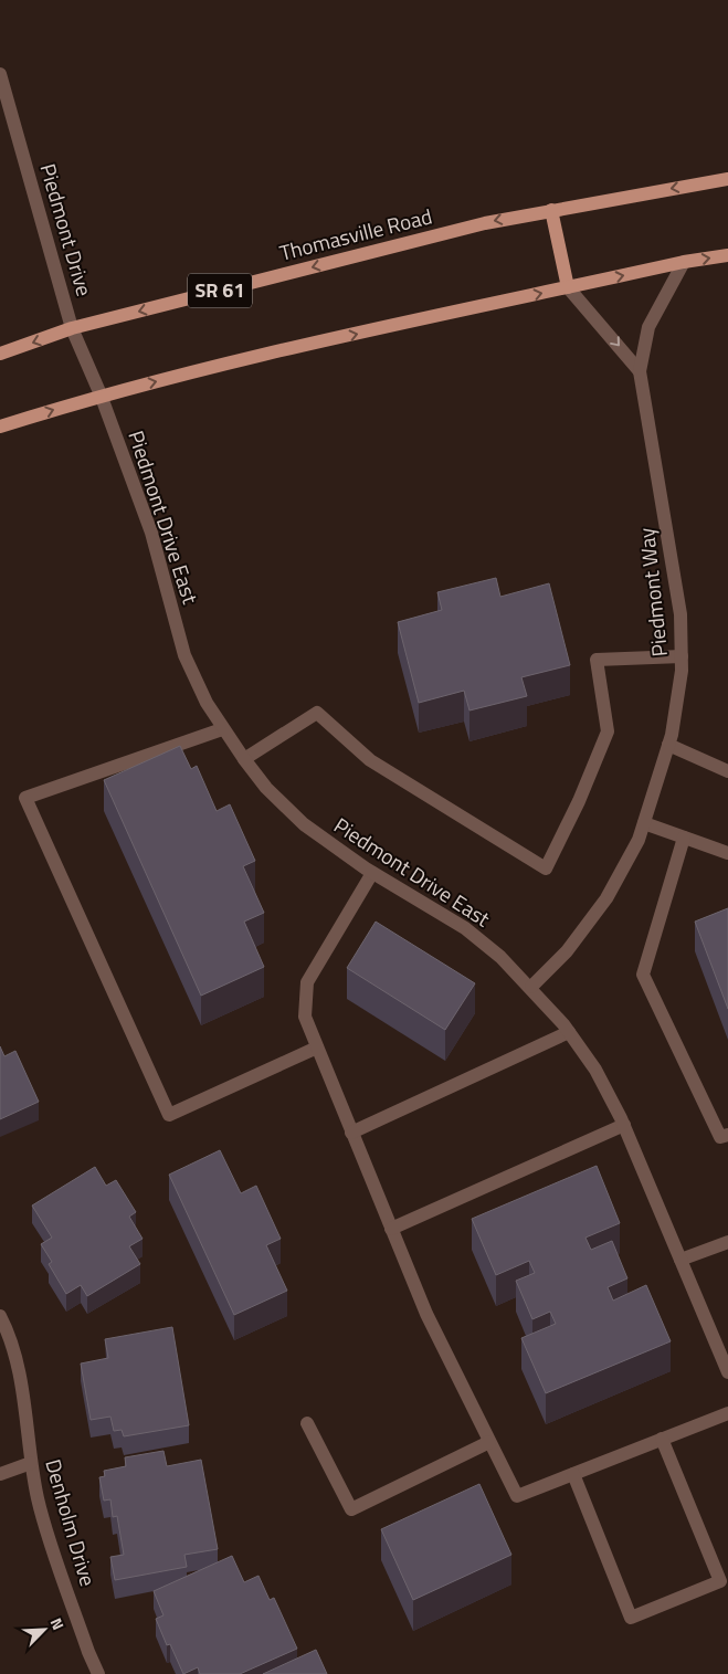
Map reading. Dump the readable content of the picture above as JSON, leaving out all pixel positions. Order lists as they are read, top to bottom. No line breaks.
{"streets":{"main road":["Thomasville Road","SR 61"],"street":["Piedmont Drive","Piedmont Drive East","Piedmont Way","Denholm Drive"]},"crossings":[["Piedmont Drive","Thomasville Road"],["Piedmont Drive","Piedmont Drive East"],["Piedmont Drive East","Piedmont Way"]],"north":"top right"}
